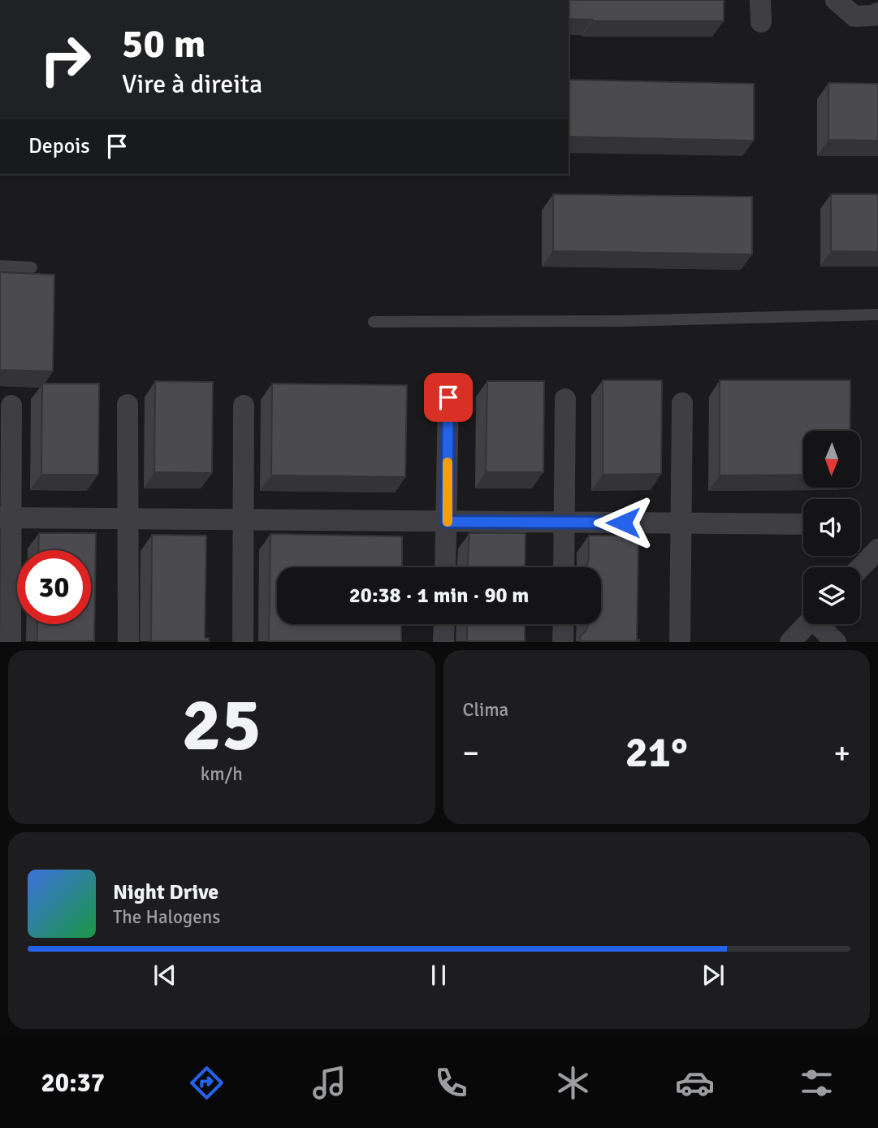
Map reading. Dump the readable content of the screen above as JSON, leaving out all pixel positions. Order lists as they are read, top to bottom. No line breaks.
{"north":"bottom","page":{"turn":["50 m","Vire à direita"],"then":"Depois","limit":"30","trip":"20:38 · 1 min · 90 m","tile":[["25","km/h"],"Clima"],"heat":["−","21°","+"],"song":["Night Drive","The Halogens"],"tabs":"20:37"}}
